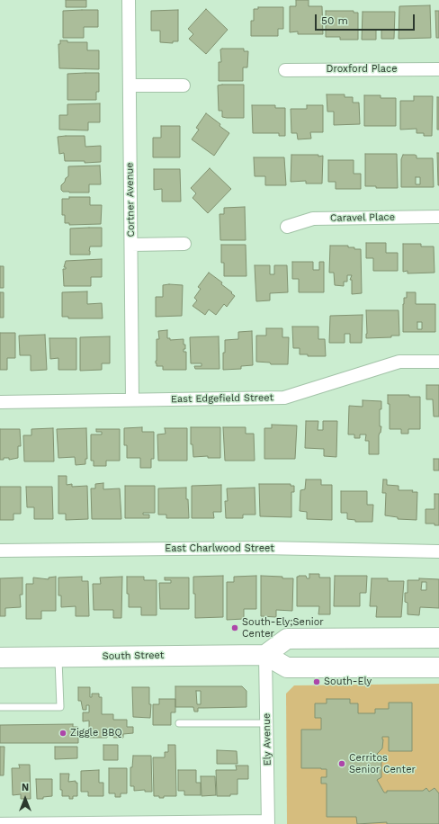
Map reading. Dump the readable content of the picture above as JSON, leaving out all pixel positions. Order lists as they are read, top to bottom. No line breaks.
{"streets":{"main road":["South Street"],"street":["Droxford Place","Cortner Avenue","Caravel Place","East Edgefield Street","East Charlwood Street","Ely Avenue"]},"crossings":[["Cortner Avenue","East Edgefield Street"],["South Street","Ely Avenue"]],"places":["South-Ely;Senior Center","South-Ely","Ziggle BBQ","Cerritos Senior Center"],"scale_bar":"50 m","north":"top"}
